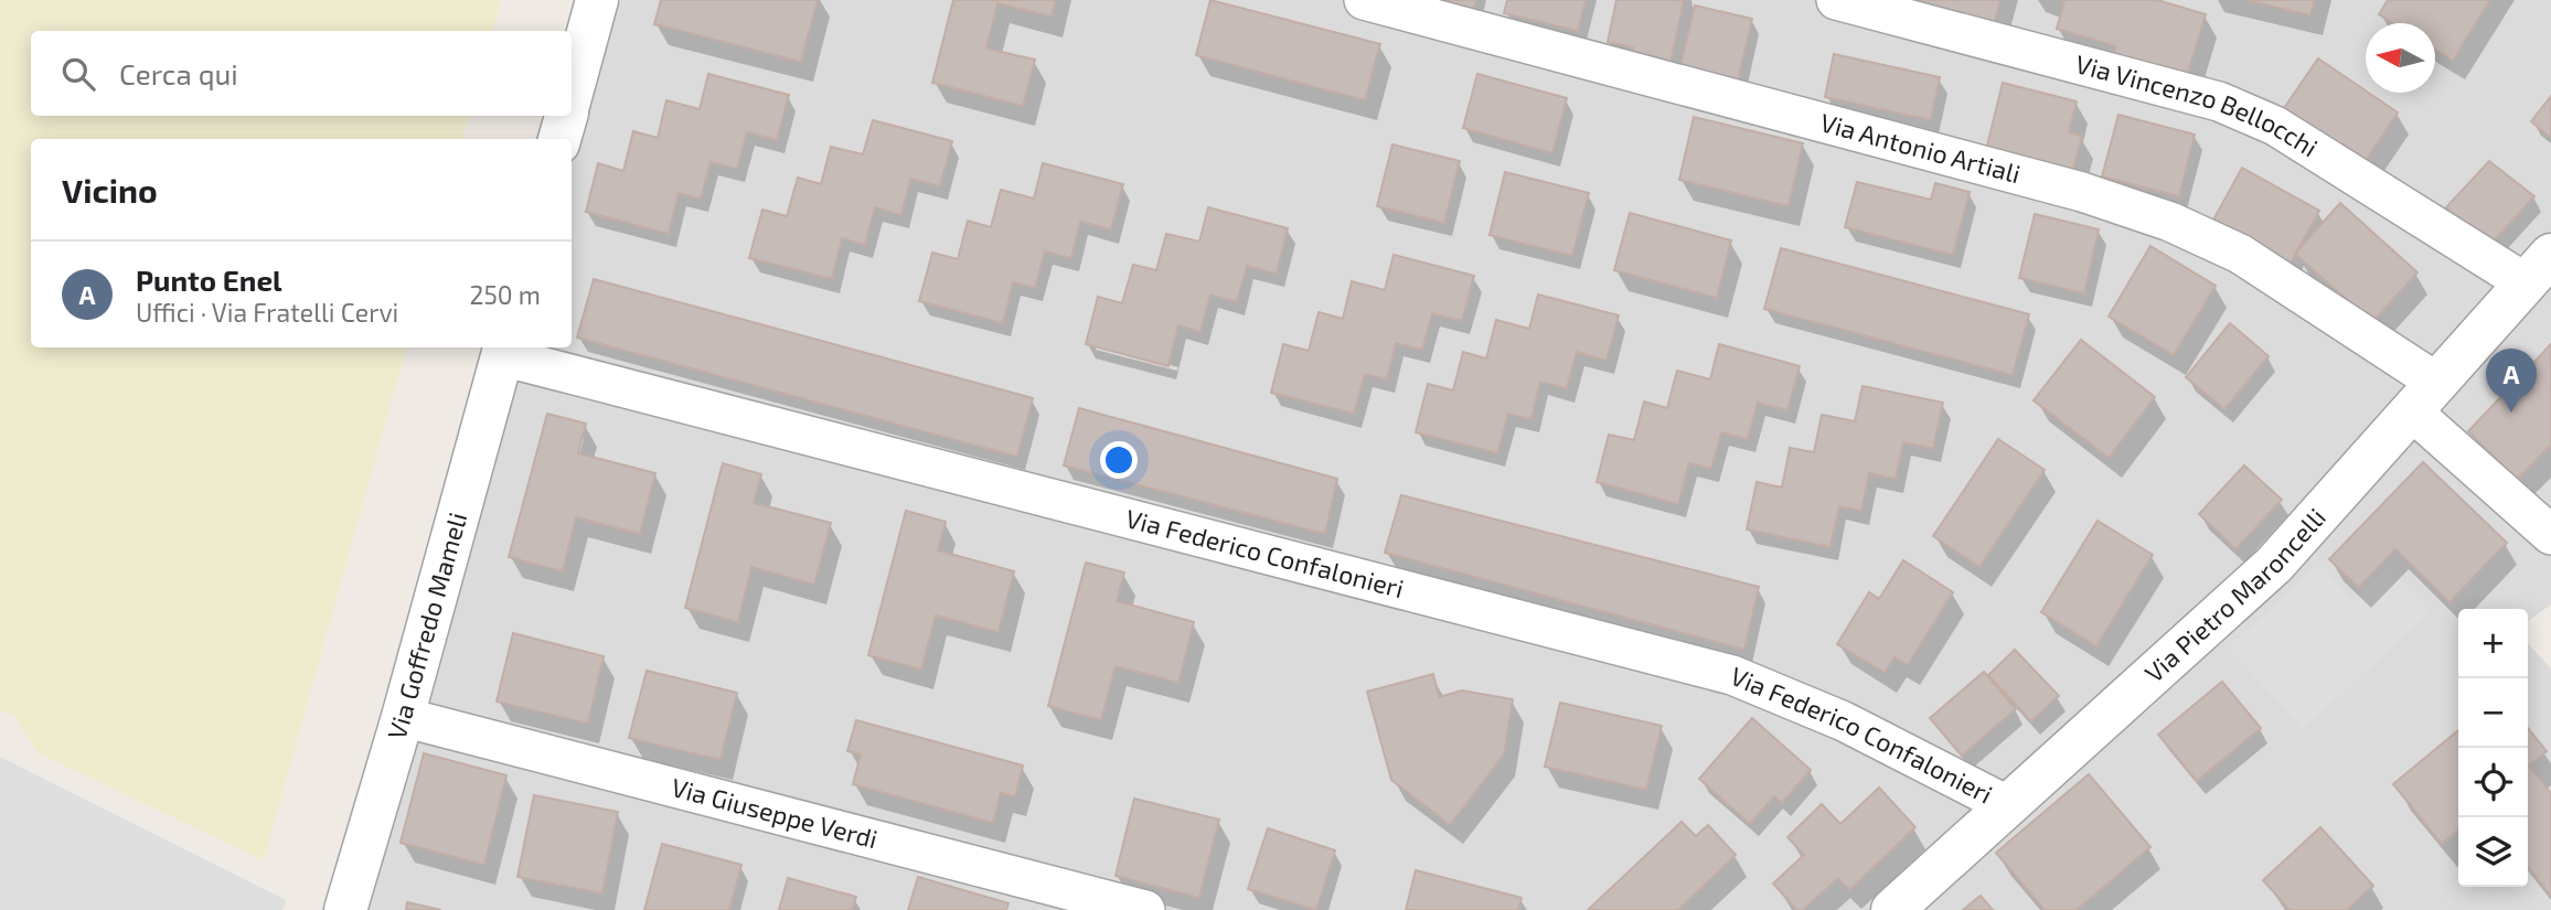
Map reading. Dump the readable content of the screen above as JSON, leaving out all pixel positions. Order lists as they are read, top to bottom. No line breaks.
{"streets":{"street":["Via Vincenzo Bellocchi","Via Antonio Artiali","Via Federico Confalonieri","Via Pietro Maroncelli","Via Goffredo Mameli","Via Giuseppe Verdi"]},"crossings":[["Via Vincenzo Bellocchi","Via Pietro Maroncelli"],["Via Antonio Artiali","Via Pietro Maroncelli"],["Via Federico Confalonieri","Via Pietro Maroncelli"],["Via Federico Confalonieri","Via Goffredo Mameli"],["Via Goffredo Mameli","Via Giuseppe Verdi"]],"north":"left","page":{"search":"Cerca qui","heading":"Vicino","list":[{"mark":"A","name":"Punto Enel","note":"Uffici · Via Fratelli Cervi","value":"250 m"}],"pins":"A","map_buttons":["+","−"]}}
